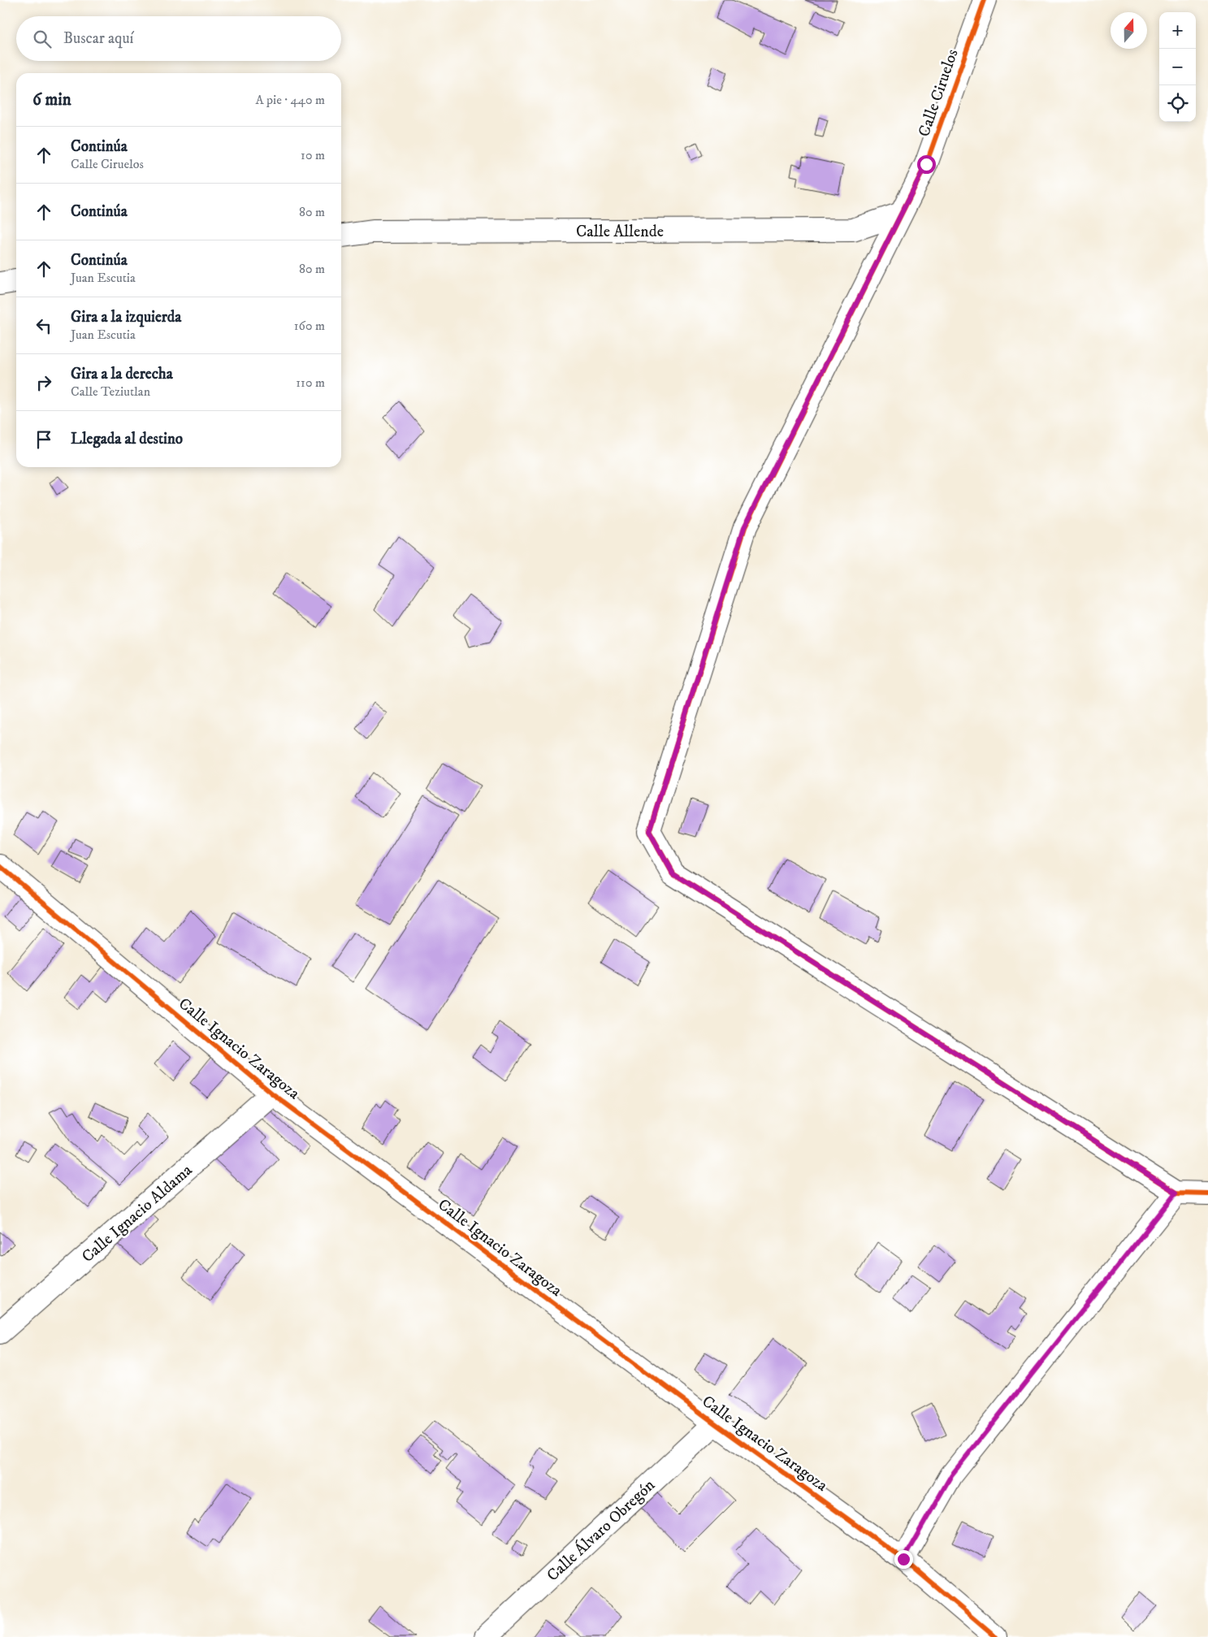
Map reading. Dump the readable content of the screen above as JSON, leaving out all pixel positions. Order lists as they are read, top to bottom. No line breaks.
{"streets":{"street":["Calle Ciruelos","Calle Allende","Calle Ignacio Zaragoza","Calle Ignacio Aldama","Calle Álvaro Obregón"]},"crossings":[["Calle Ciruelos","Calle Allende"],["Calle Ignacio Zaragoza","Calle Ignacio Aldama"],["Calle Ignacio Zaragoza","Calle Álvaro Obregón"]],"north":"top","page":{"map_buttons":["+","−"],"search":"Buscar aquí","heading":["6 min","A pie · 440 m"],"list":[["Continúa","Calle Ciruelos","10 m"],["Continúa","80 m"],["Continúa","Juan Escutia","80 m"],["Gira a la izquierda","Juan Escutia","160 m"],["Gira a la derecha","Calle Teziutlan","110 m"],"Llegada al destino"]}}
